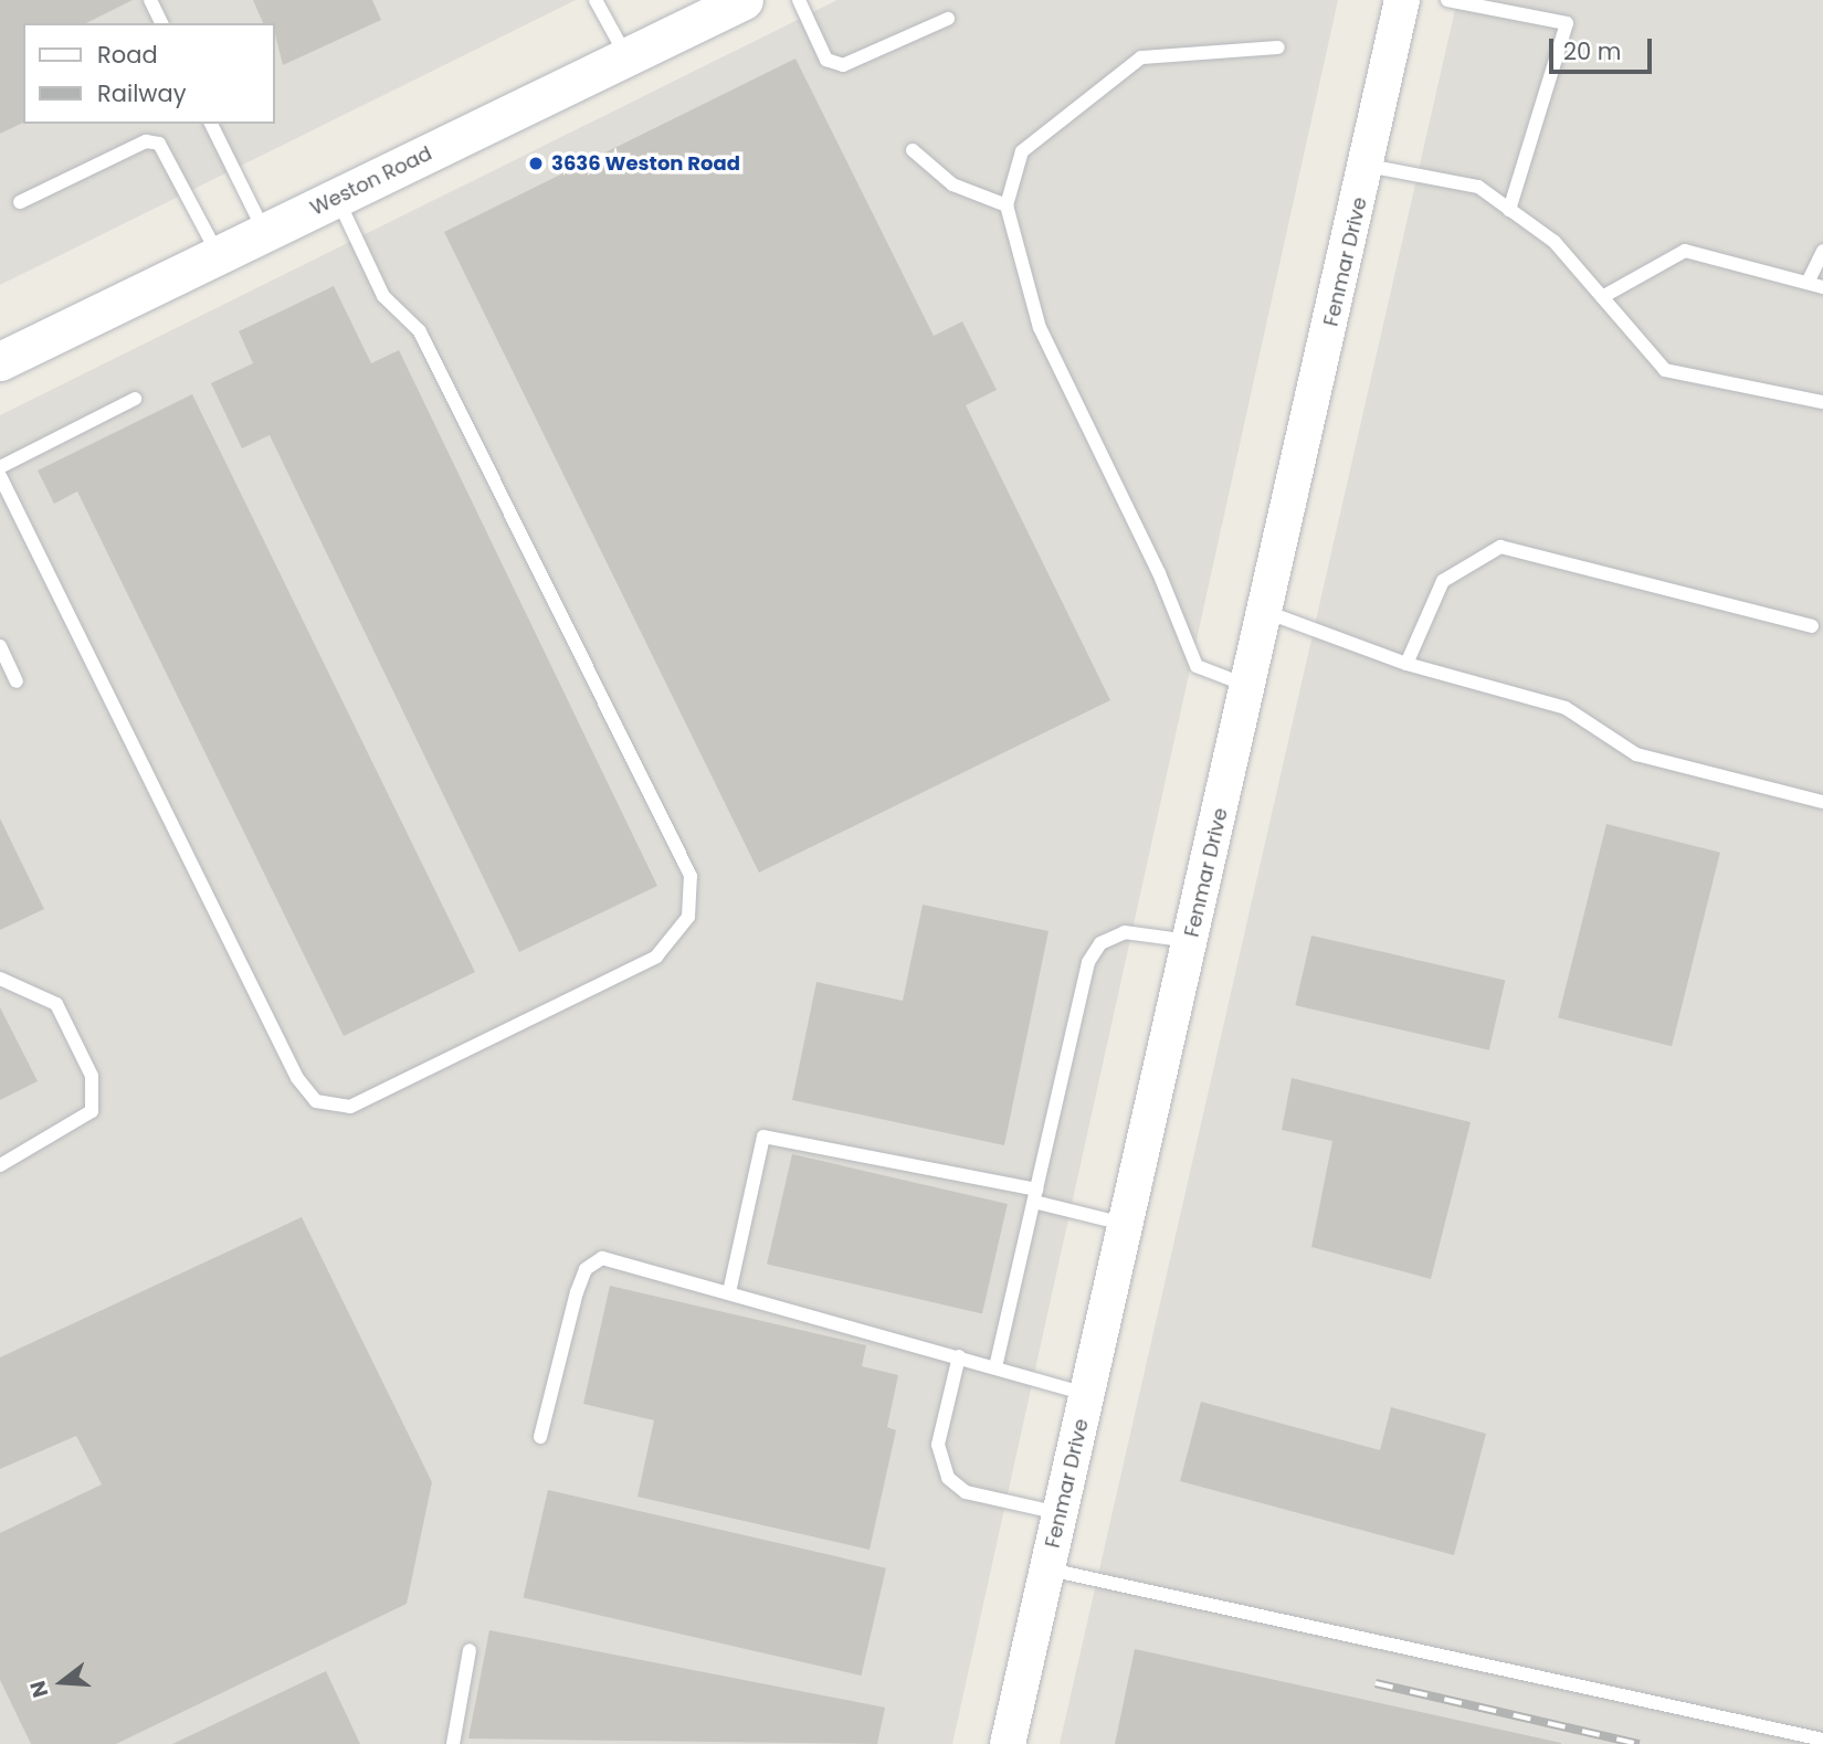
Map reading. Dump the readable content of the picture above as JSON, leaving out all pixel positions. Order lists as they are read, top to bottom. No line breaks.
{"streets":{"main road":["Weston Road"],"street":["Fenmar Drive"]},"places":["3636 Weston Road"],"legend":["Road","Railway"],"scale_bar":"20 m","north":"left"}
